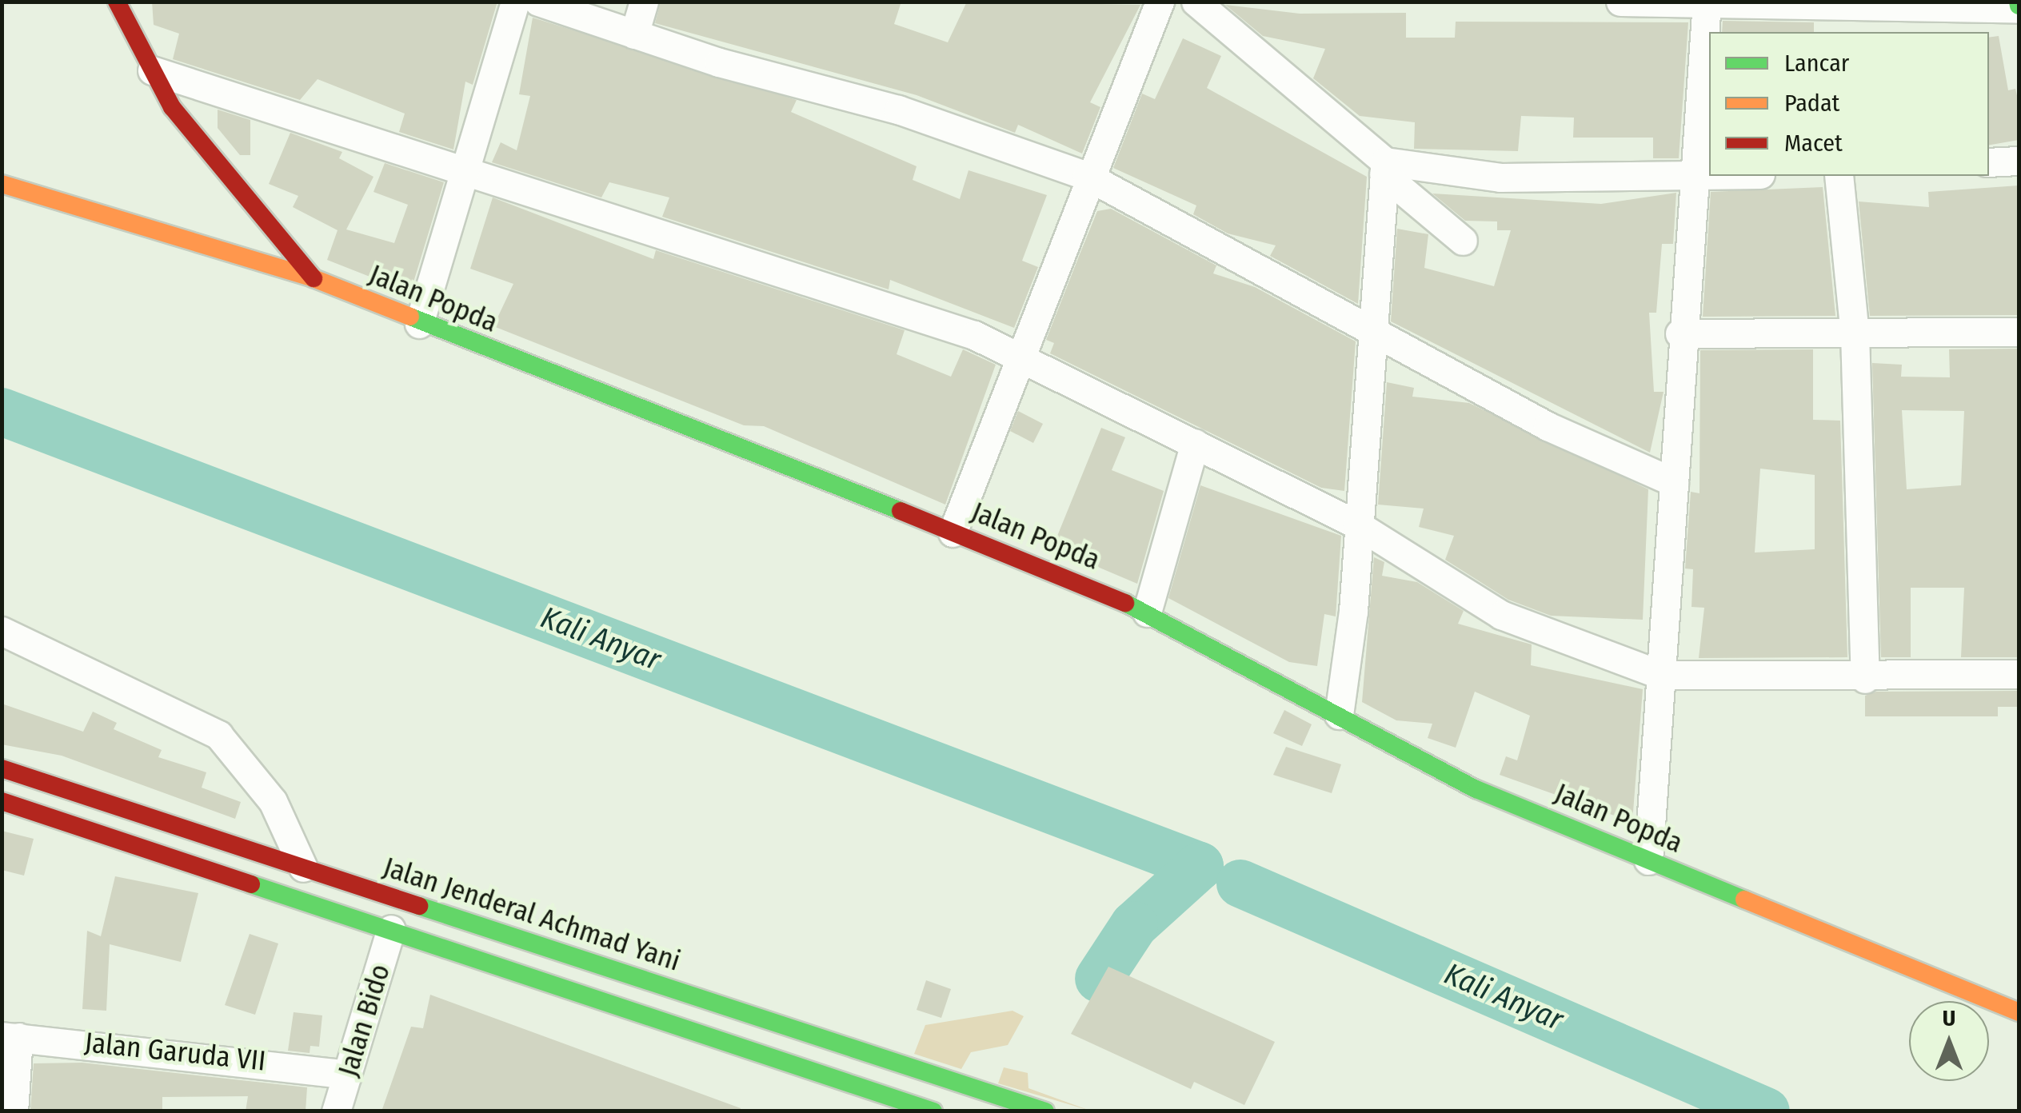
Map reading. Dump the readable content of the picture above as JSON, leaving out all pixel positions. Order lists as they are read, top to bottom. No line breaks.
{"streets":{"main road":["Jalan Popda","Jalan Jenderal Achmad Yani"],"street":["Jalan Bido","Jalan Garuda VII"]},"crossings":[["Jalan Jenderal Achmad Yani","Jalan Bido"],["Jalan Bido","Jalan Garuda VII"]],"water":["Kali Anyar"],"legend":["Lancar","Padat","Macet"],"north":"top"}
